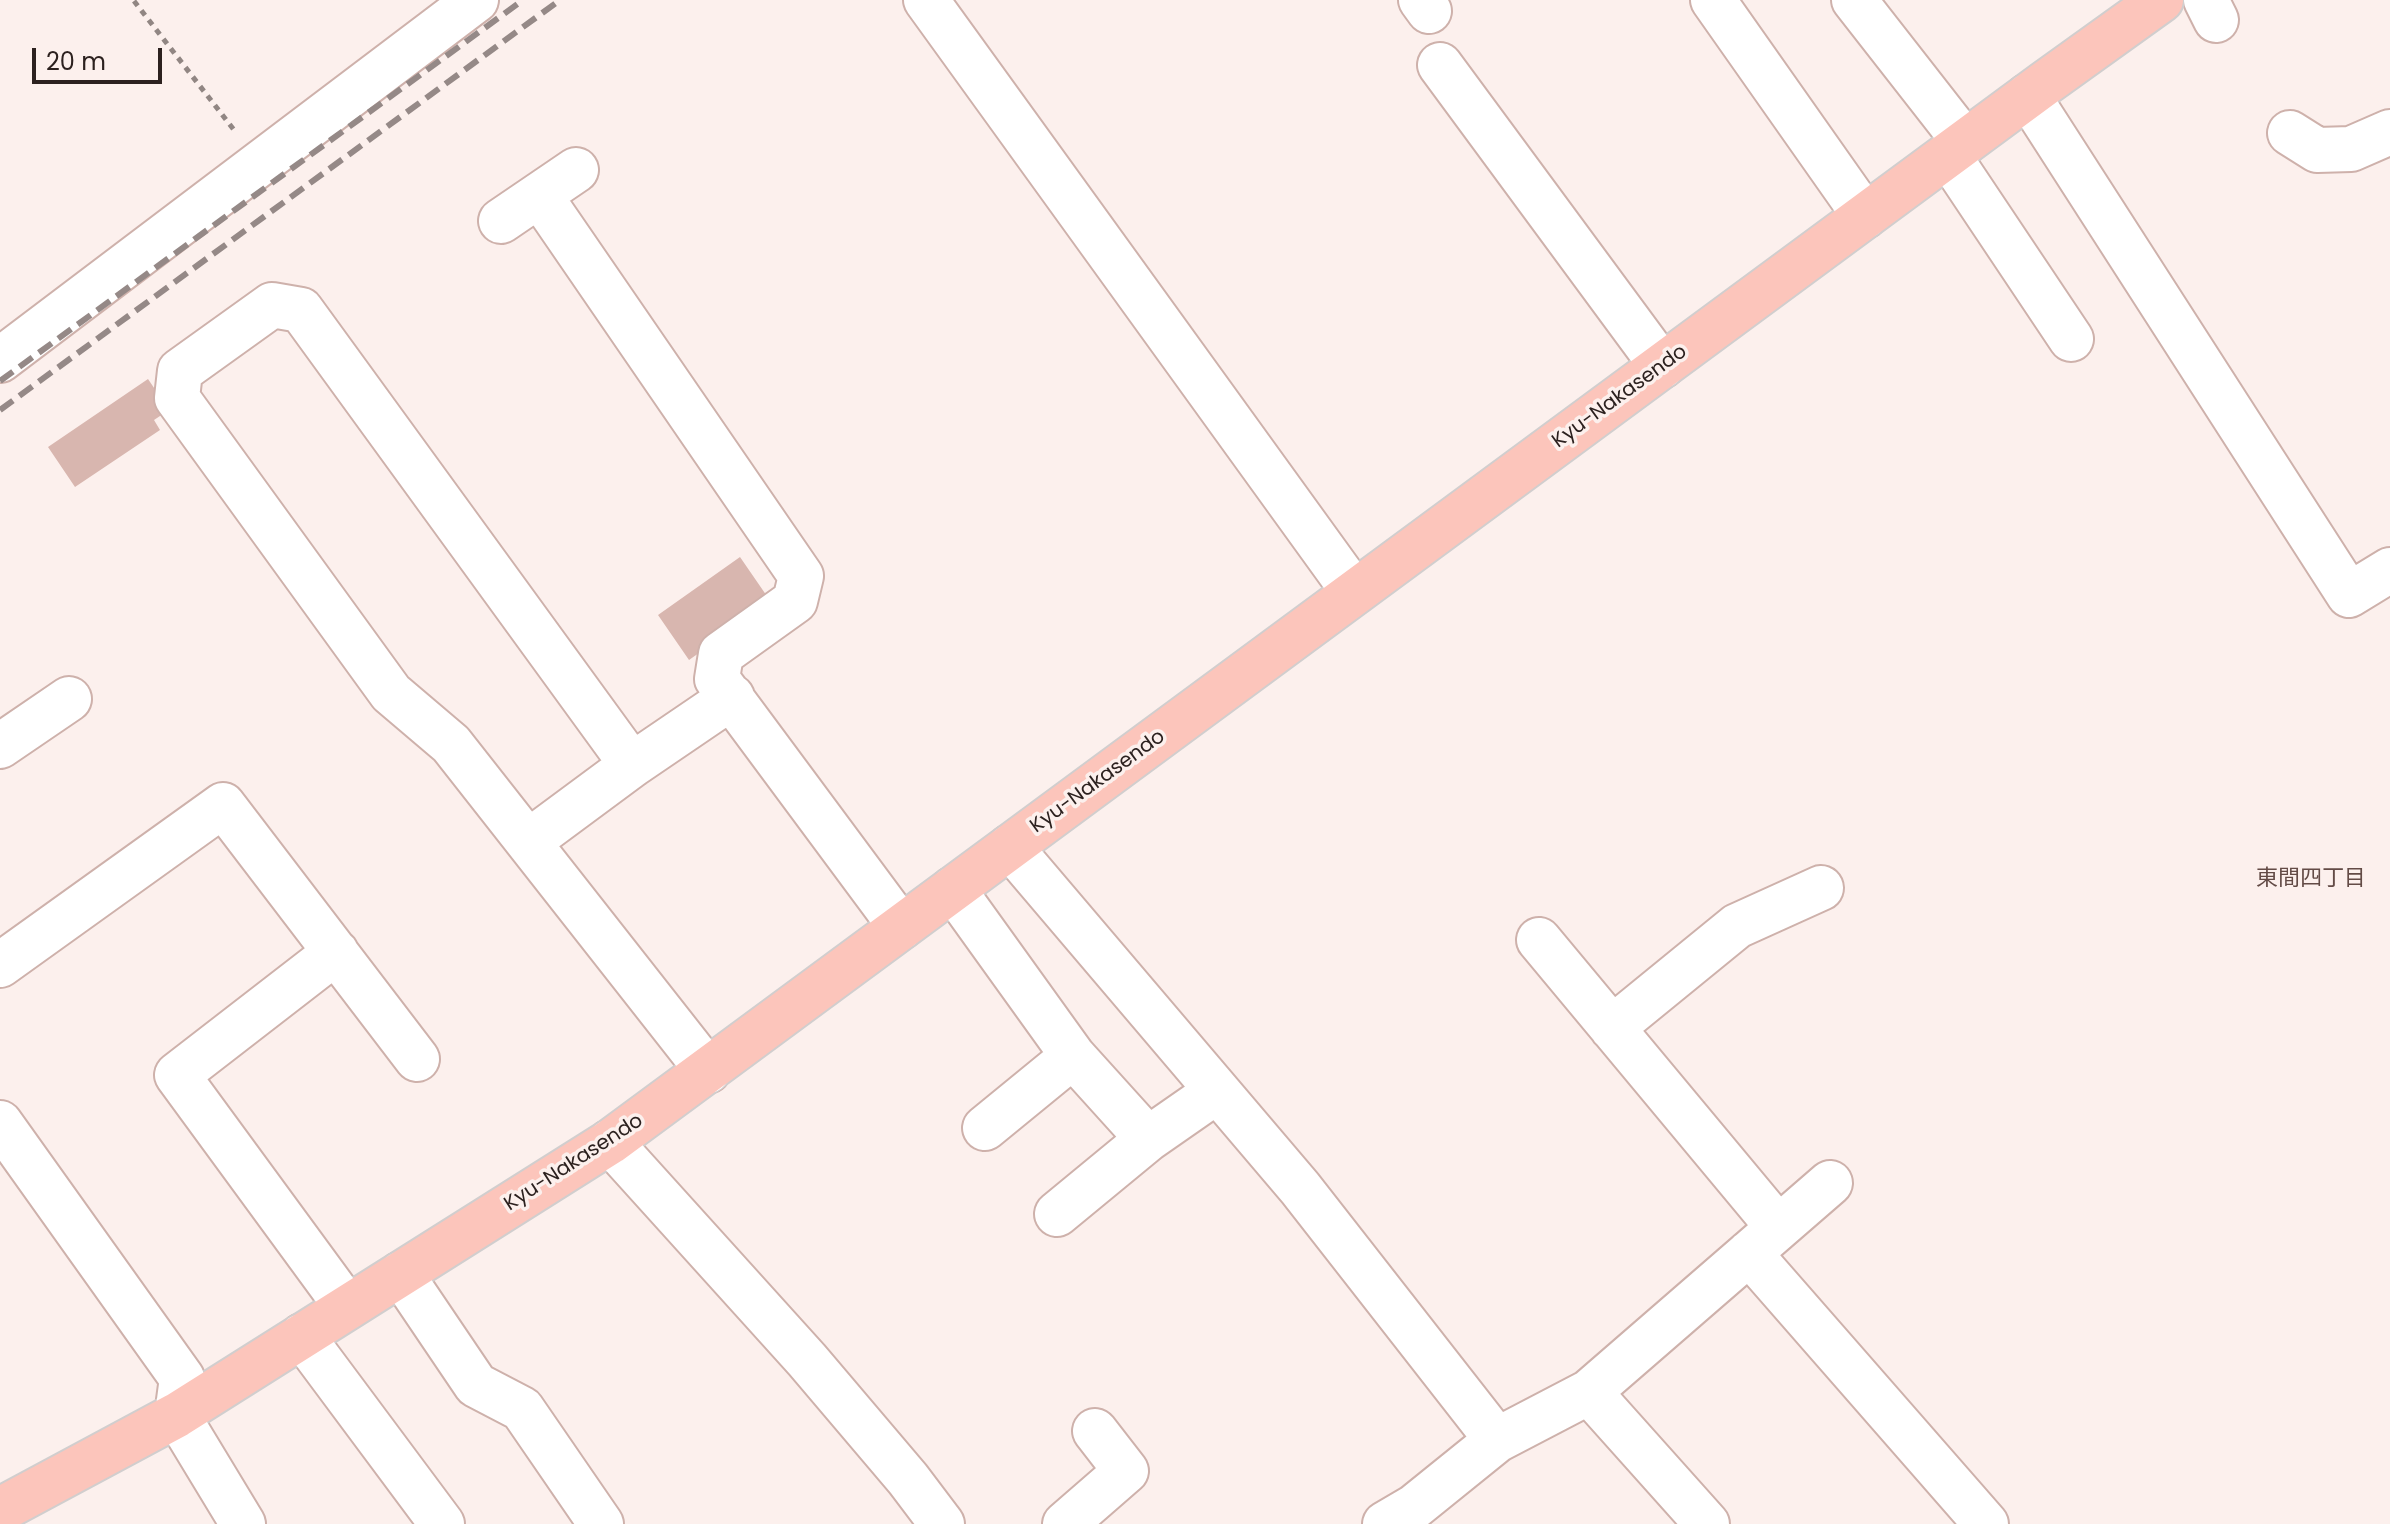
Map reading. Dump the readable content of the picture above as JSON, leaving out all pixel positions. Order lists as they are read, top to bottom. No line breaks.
{"streets":{"main road":["Kyu-Nakasendo"]},"districts":["東間四丁目"],"scale_bar":"20 m"}
